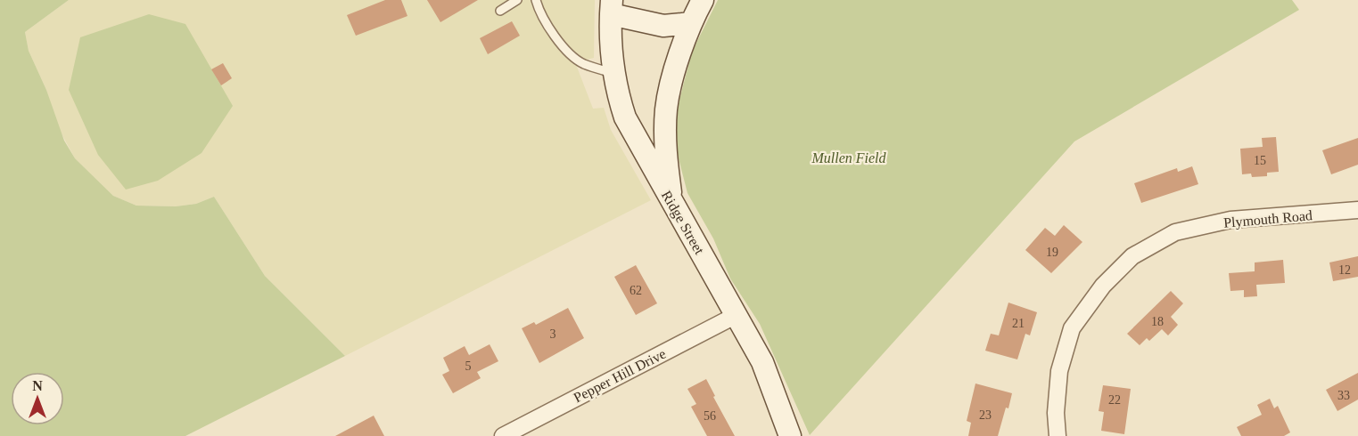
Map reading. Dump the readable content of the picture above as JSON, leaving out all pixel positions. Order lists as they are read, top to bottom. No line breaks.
{"streets":{"main road":["Ridge Street"],"street":["Plymouth Road","Pepper Hill Drive"]},"crossings":[["Ridge Street","Pepper Hill Drive"]],"parks":["Mullen Field"],"house_numbers":["15","19","12","62","18","21","3","5","33","22","23","56"],"north":"top"}
